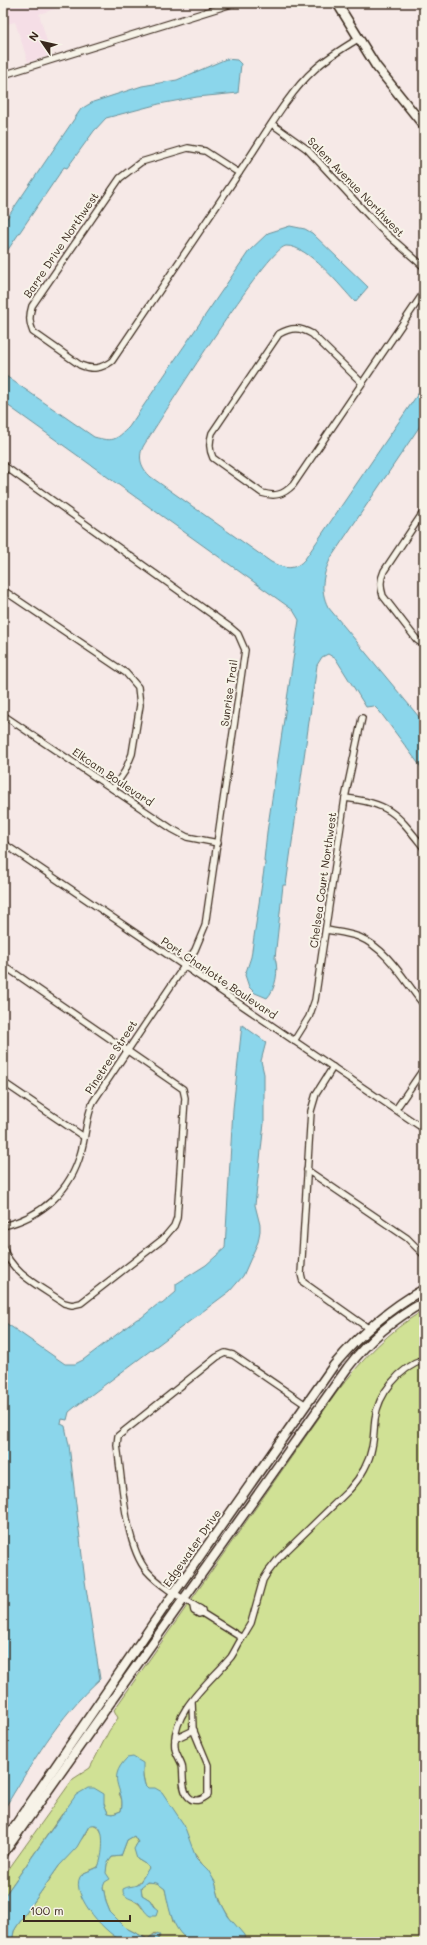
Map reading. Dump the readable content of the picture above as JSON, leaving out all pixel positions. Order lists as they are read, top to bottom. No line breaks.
{"streets":{"street":["Salem Avenue Northwest","Barre Drive Northwest","Sunrise Trail","Elkcam Boulevard","Chelsea Court Northwest","Port Charlotte Boulevard","Pinetree Street","Edgewater Drive"]},"crossings":[["Salem Avenue Northwest","Barre Drive Northwest"],["Sunrise Trail","Elkcam Boulevard"],["Sunrise Trail","Port Charlotte Boulevard"],["Sunrise Trail","Pinetree Street"],["Chelsea Court Northwest","Port Charlotte Boulevard"],["Port Charlotte Boulevard","Pinetree Street"]],"scale_bar":"100 m","north":"top left"}
